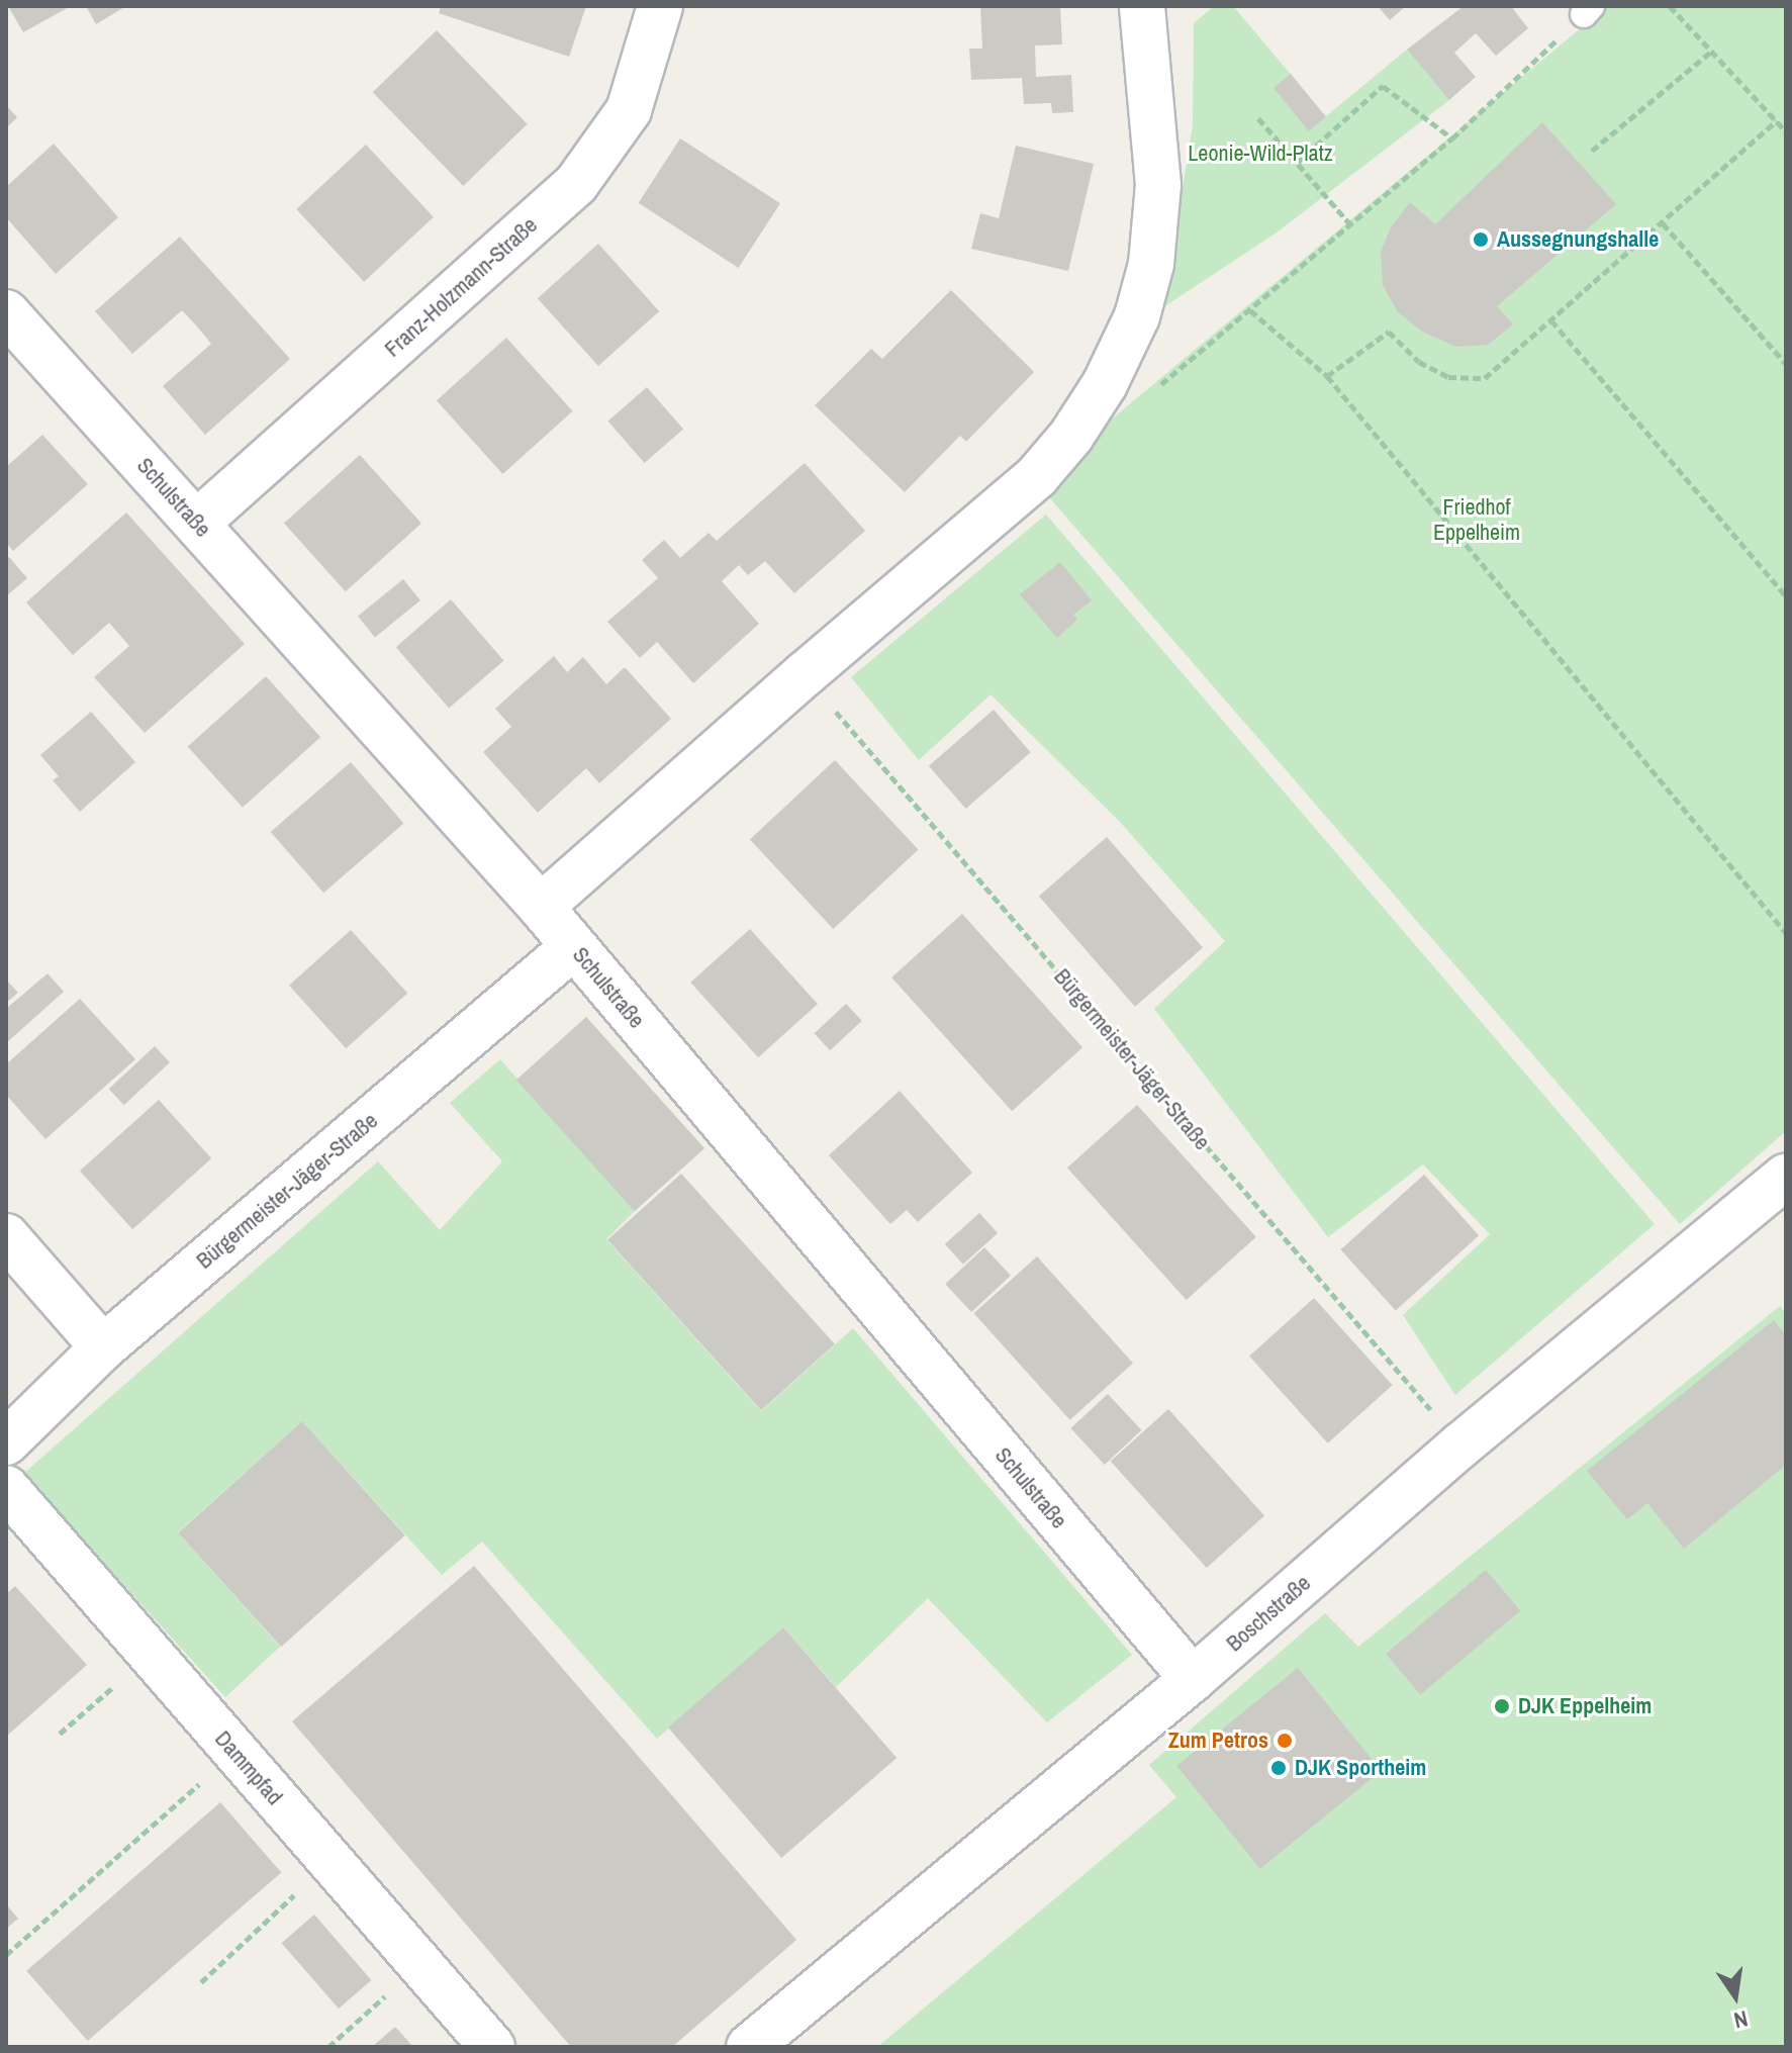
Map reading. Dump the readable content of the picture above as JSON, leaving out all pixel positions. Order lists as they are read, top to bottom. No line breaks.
{"streets":{"street":["Franz-Holzmann-Straße","Schulstraße","Bürgermeister-Jäger-Straße","Boschstraße","Dammpfad"]},"crossings":[["Franz-Holzmann-Straße","Schulstraße"],["Schulstraße","Bürgermeister-Jäger-Straße"],["Schulstraße","Boschstraße"],["Bürgermeister-Jäger-Straße","Boschstraße"]],"parks":["Leonie-Wild-Platz","Friedhof Eppelheim"],"places":["Aussegnungshalle","DJK Eppelheim","Zum Petros","DJK Sportheim"],"north":"bottom"}
